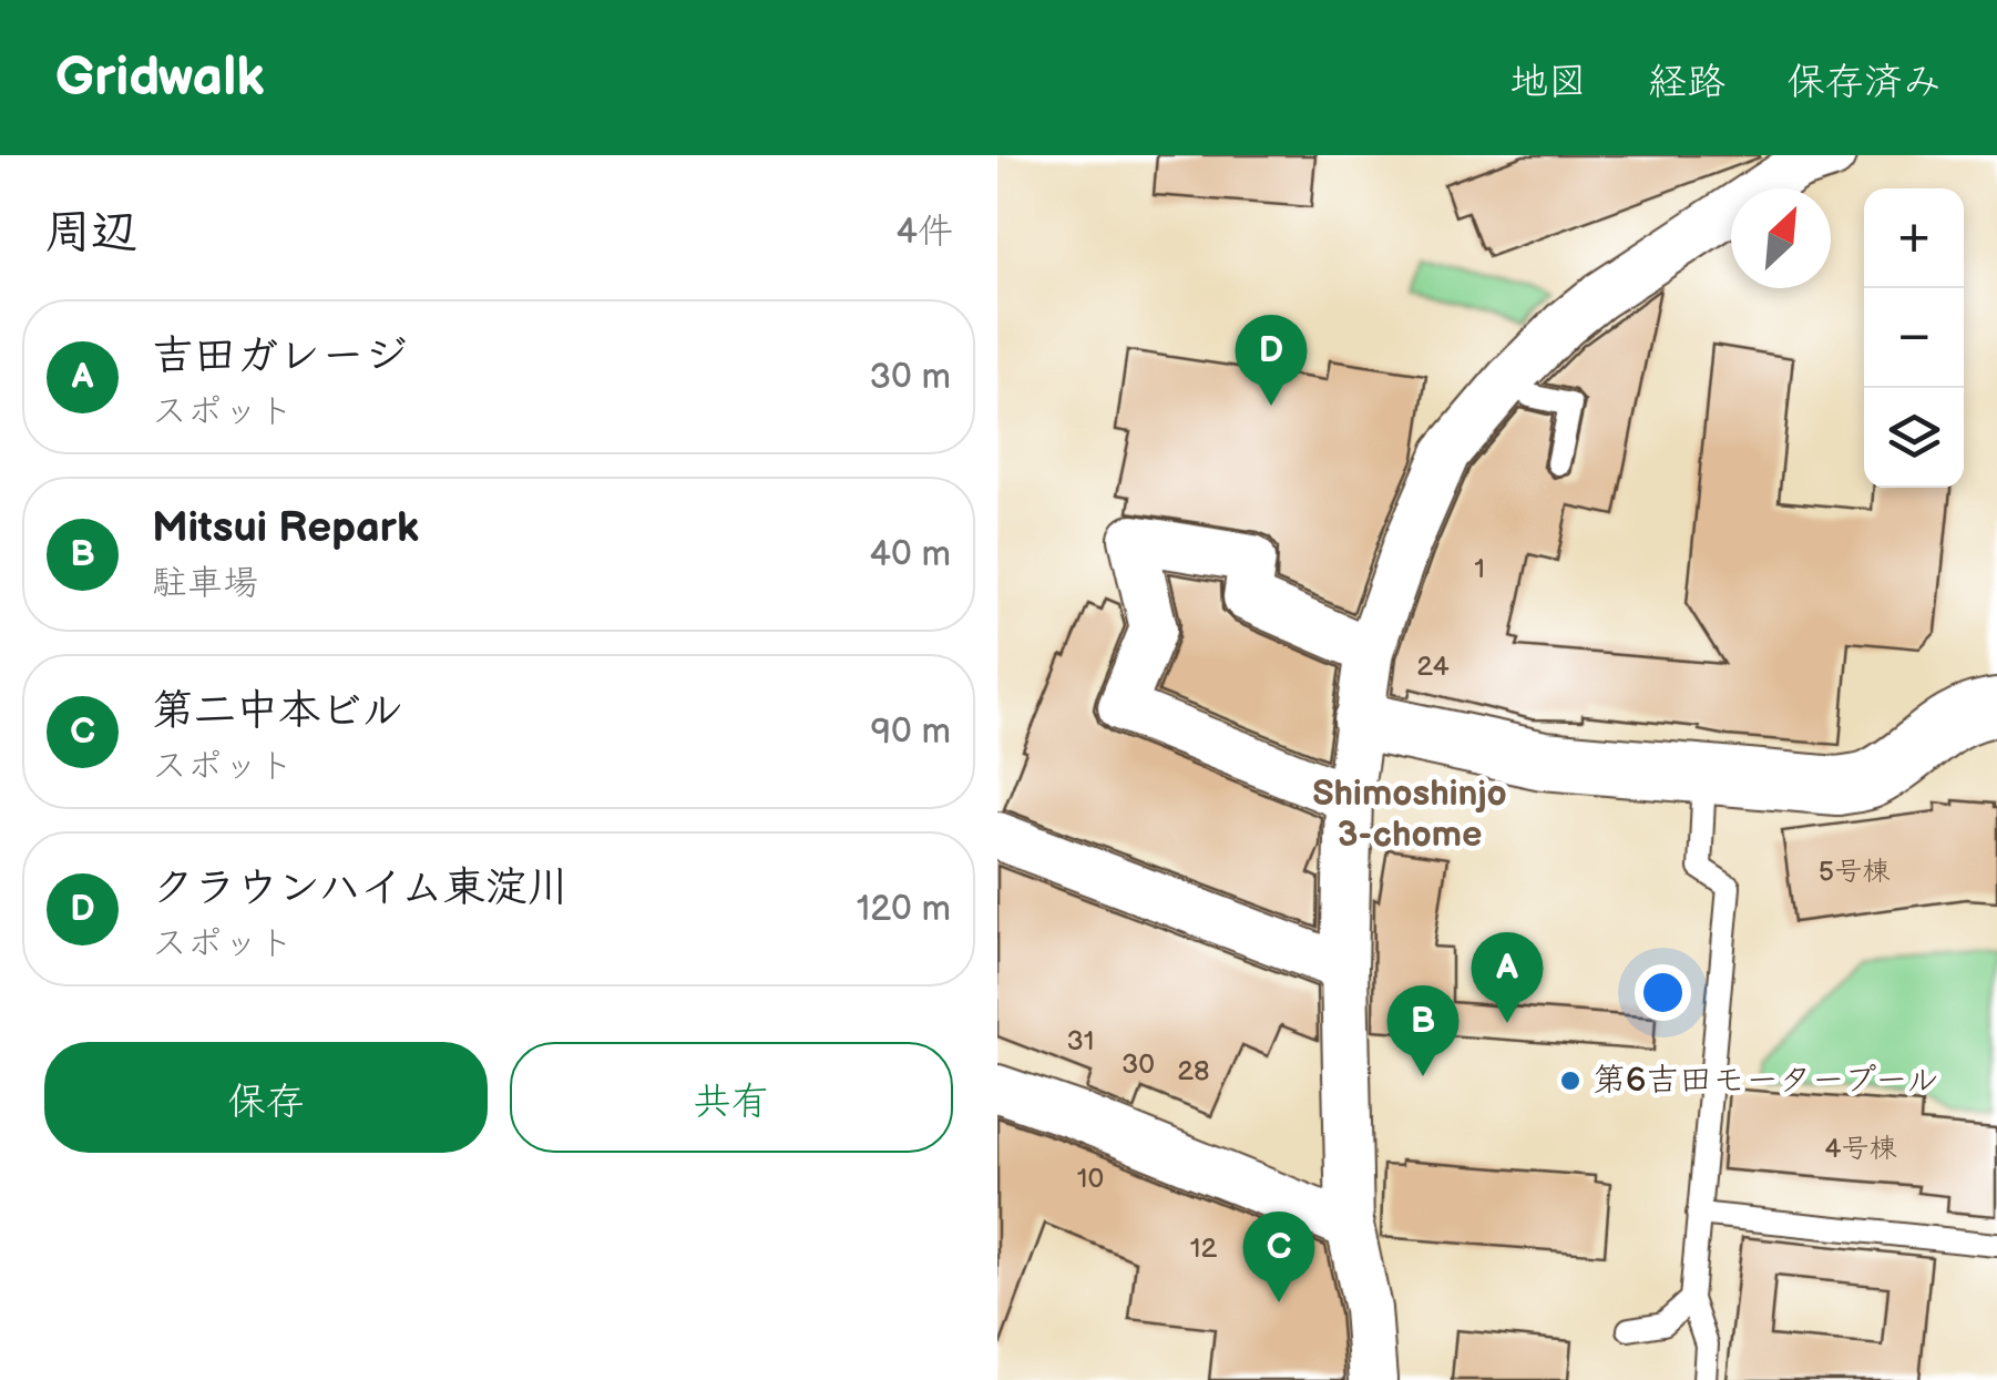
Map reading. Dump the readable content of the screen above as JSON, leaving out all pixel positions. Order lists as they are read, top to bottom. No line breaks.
{"districts":["Shimoshinjo 3-chome"],"places":["第6吉田モータープール"],"house_numbers":["1","24","5号棟","31","30","28","4号棟","10","12"],"north":"top right","page":{"header":"Gridwalk","nav":["地図","経路","保存済み"],"heading":["周辺","4件"],"map_buttons":["+","−"],"list":[{"mark":"A","name":"吉田ガレージ","note":"スポット","value":"30 m"},{"mark":"B","name":"Mitsui Repark","note":"駐車場","value":"40 m"},{"mark":"C","name":"第二中本ビル","note":"スポット","value":"90 m"},{"mark":"D","name":"クラウンハイム東淀川","note":"スポット","value":"120 m"}],"pins":["D","A","B","C"],"buttons":["保存","共有"]}}
